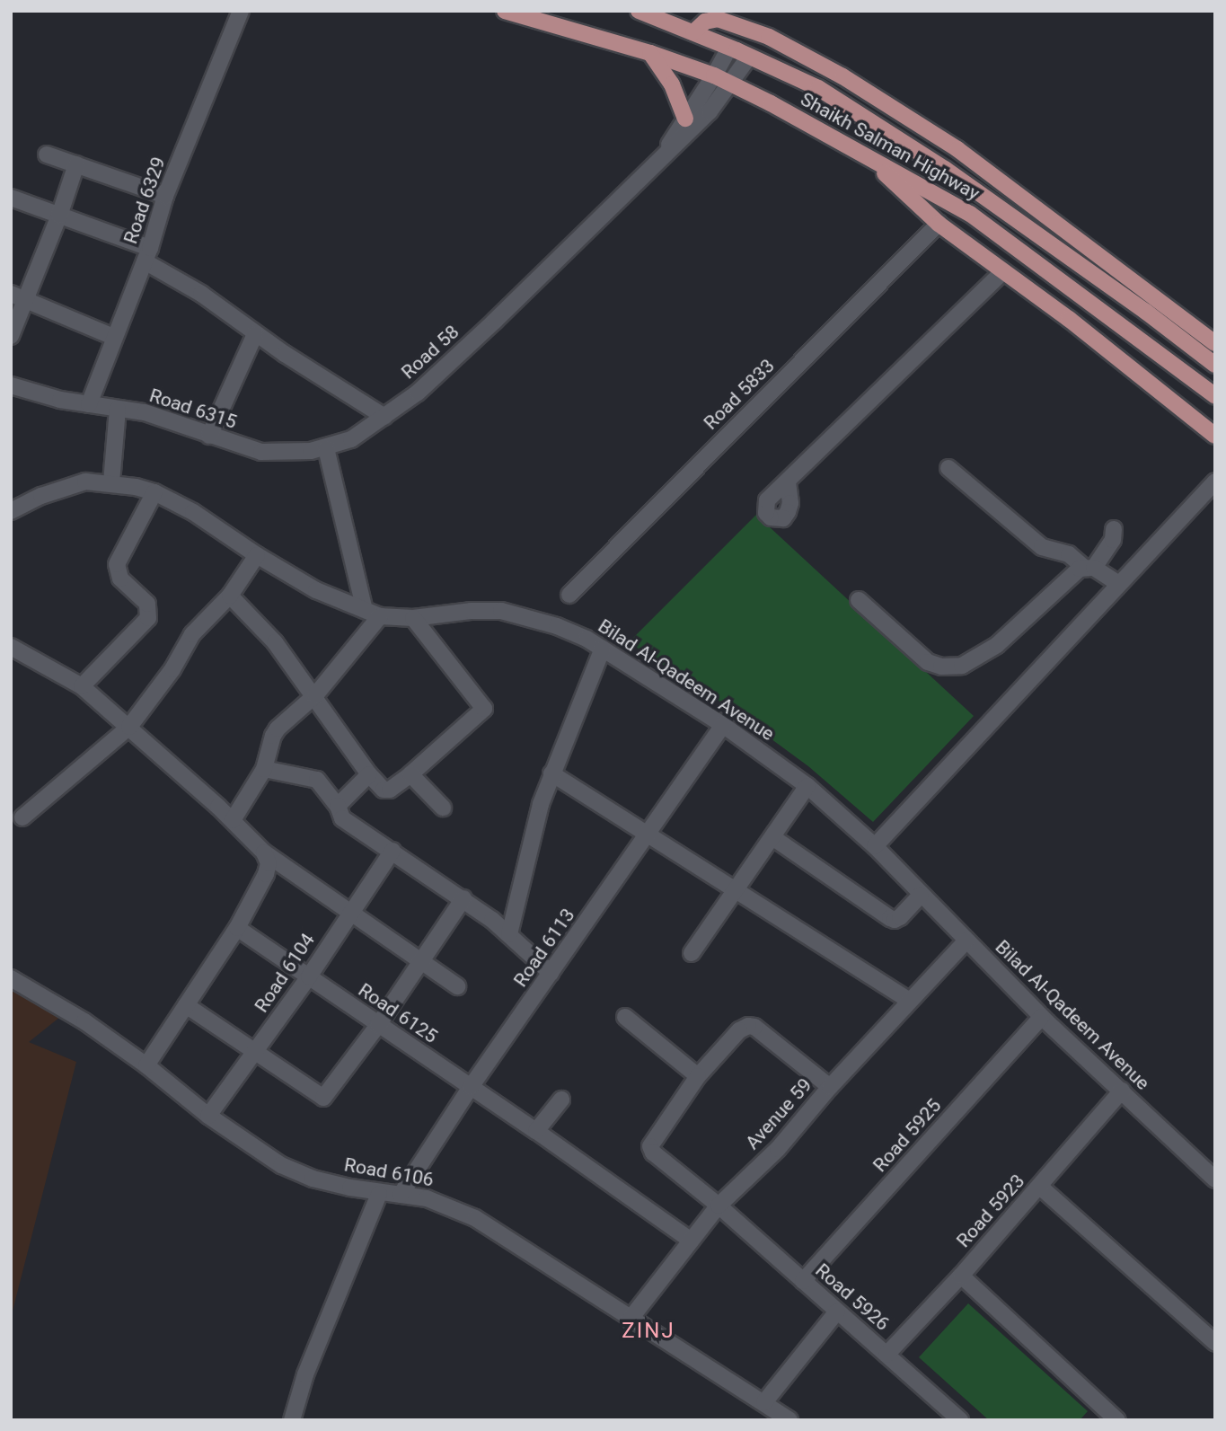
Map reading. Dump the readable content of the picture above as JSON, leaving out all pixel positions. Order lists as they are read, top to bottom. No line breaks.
{"streets":{"main road":["Shaikh Salman Highway"],"street":["Road 6329","Road 58","Road 5833","Road 6315","Bilad Al-Qadeem Avenue","Road 6113","Road 6104","Road 6125","Avenue 59","Road 5925","Road 6106","Road 5923","Road 5926"]},"crossings":[["Shaikh Salman Highway","Road 58"],["Road 6329","Road 6315"],["Road 58","Road 6315"],["Bilad Al-Qadeem Avenue","Road 6113"],["Bilad Al-Qadeem Avenue","Avenue 59"],["Bilad Al-Qadeem Avenue","Road 5925"],["Bilad Al-Qadeem Avenue","Road 5923"],["Road 6113","Road 6125"],["Road 6113","Road 6106"],["Road 6104","Road 6125"],["Road 6104","Road 6106"],["Road 6125","Avenue 59"],["Avenue 59","Road 6106"],["Avenue 59","Road 5926"],["Road 5925","Road 5926"],["Road 5923","Road 5926"]],"districts":["ZINJ"]}
